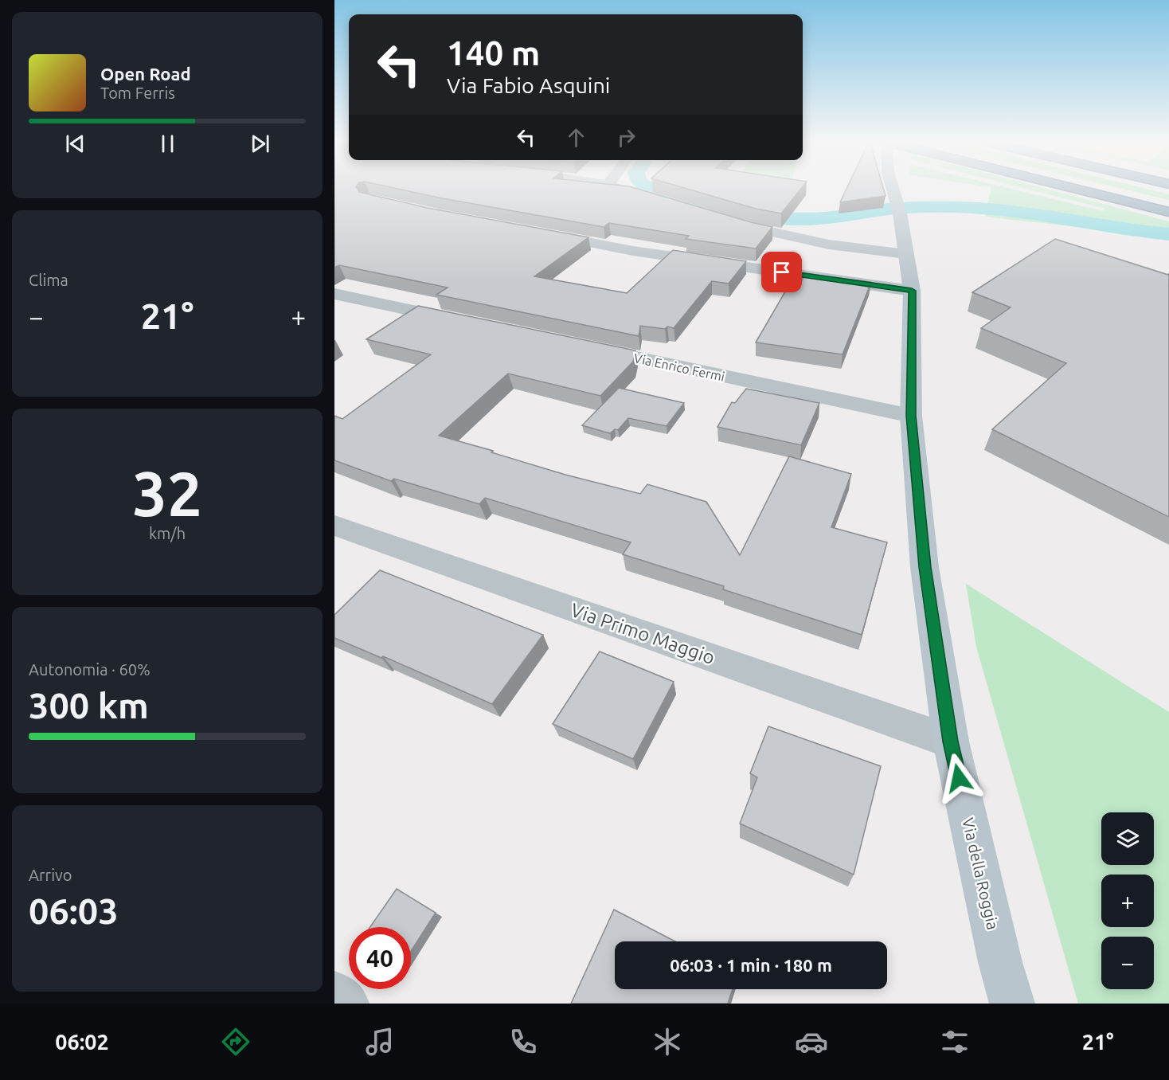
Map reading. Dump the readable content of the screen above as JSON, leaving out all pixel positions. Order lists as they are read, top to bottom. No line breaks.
{"streets":{"street":["Via Enrico Fermi","Via Primo Maggio","Via della Roggia"]},"crossings":[["Via Enrico Fermi","Via della Roggia"],["Via Primo Maggio","Via della Roggia"]],"page":{"turn":["140 m","Via Fabio Asquini"],"song":["Open Road","Tom Ferris"],"tile":["Clima",["32","km/h"],["Autonomia · 60%","300 km"],["Arrivo","06:03"]],"heat":["−","21°","+"],"map_buttons":["+","−"],"limit":"40","trip":"06:03 · 1 min · 180 m","tabs":["06:02","21°"]}}
